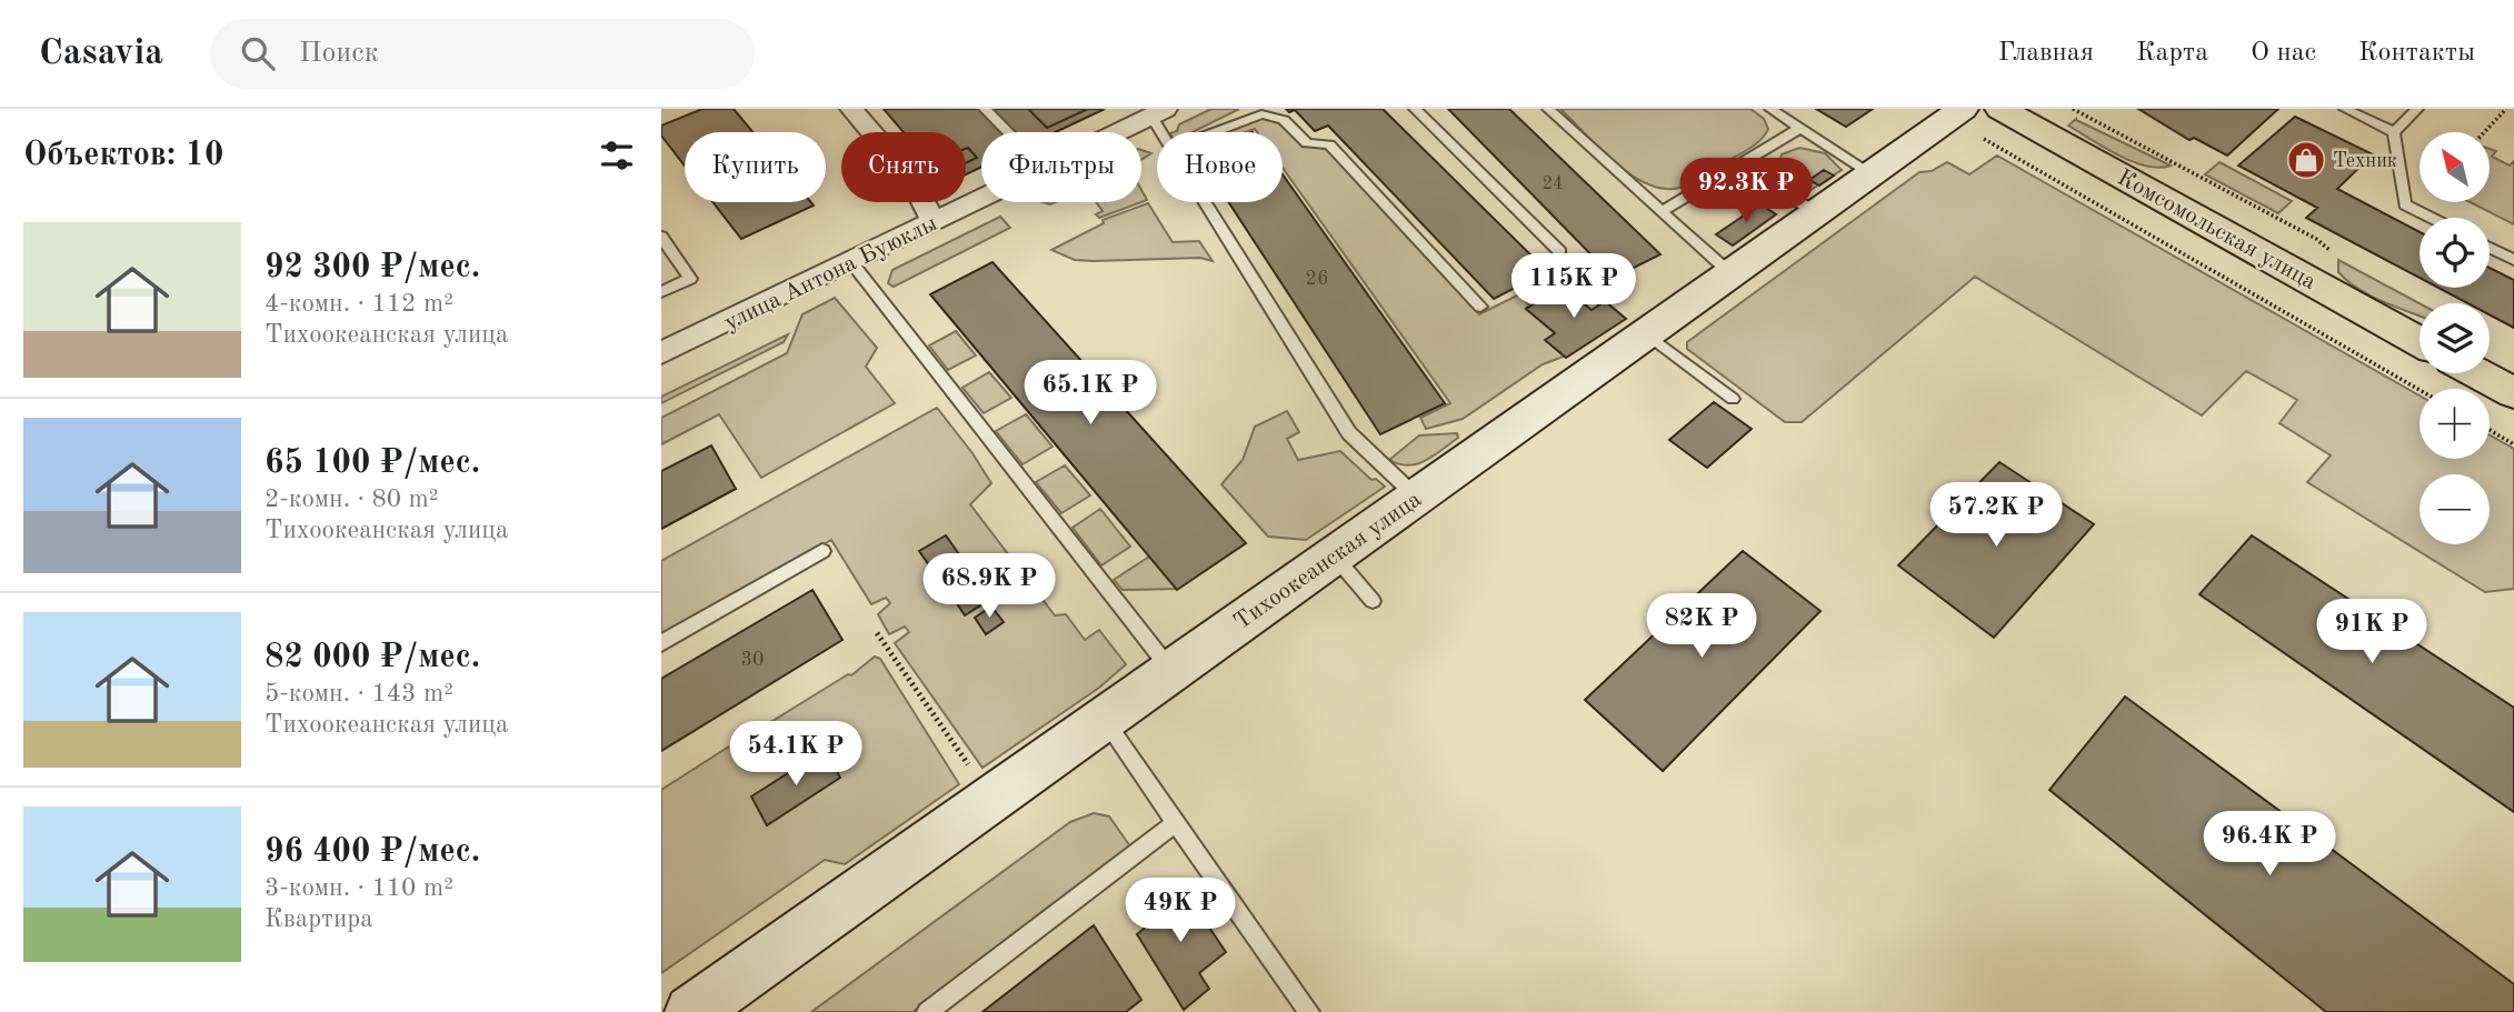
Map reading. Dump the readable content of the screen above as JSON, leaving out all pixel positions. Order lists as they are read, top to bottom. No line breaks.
{"streets":{"main road":["Комсомольская улица"],"street":["улица Антона Буюклы","Тихоокеанская улица"]},"crossings":[["Комсомольская улица","Тихоокеанская улица"]],"places":{"shop":["Техник"]},"house_numbers":["24","26","30"],"north":"top left","page":{"header":"Casavia","search":"Поиск","nav":["Главная","Карта","О нас","Контакты"],"heading":"Объектов: 10","map_buttons":["+","−"],"chip":["Купить","Снять","Фильтры","Новое"],"price":["92.3K ₽","115K ₽","65.1K ₽","57.2K ₽","68.9K ₽","82K ₽","91K ₽","54.1K ₽","96.4K ₽","49K ₽"],"list":[{"name":"92 300 ₽/мес.","note":"4-комн. · 112 m² · Тихоокеанская улица"},{"name":"65 100 ₽/мес.","note":"2-комн. · 80 m² · Тихоокеанская улица"},{"name":"82 000 ₽/мес.","note":"5-комн. · 143 m² · Тихоокеанская улица"},{"name":"96 400 ₽/мес.","note":"3-комн. · 110 m² · Квартира"}]}}
